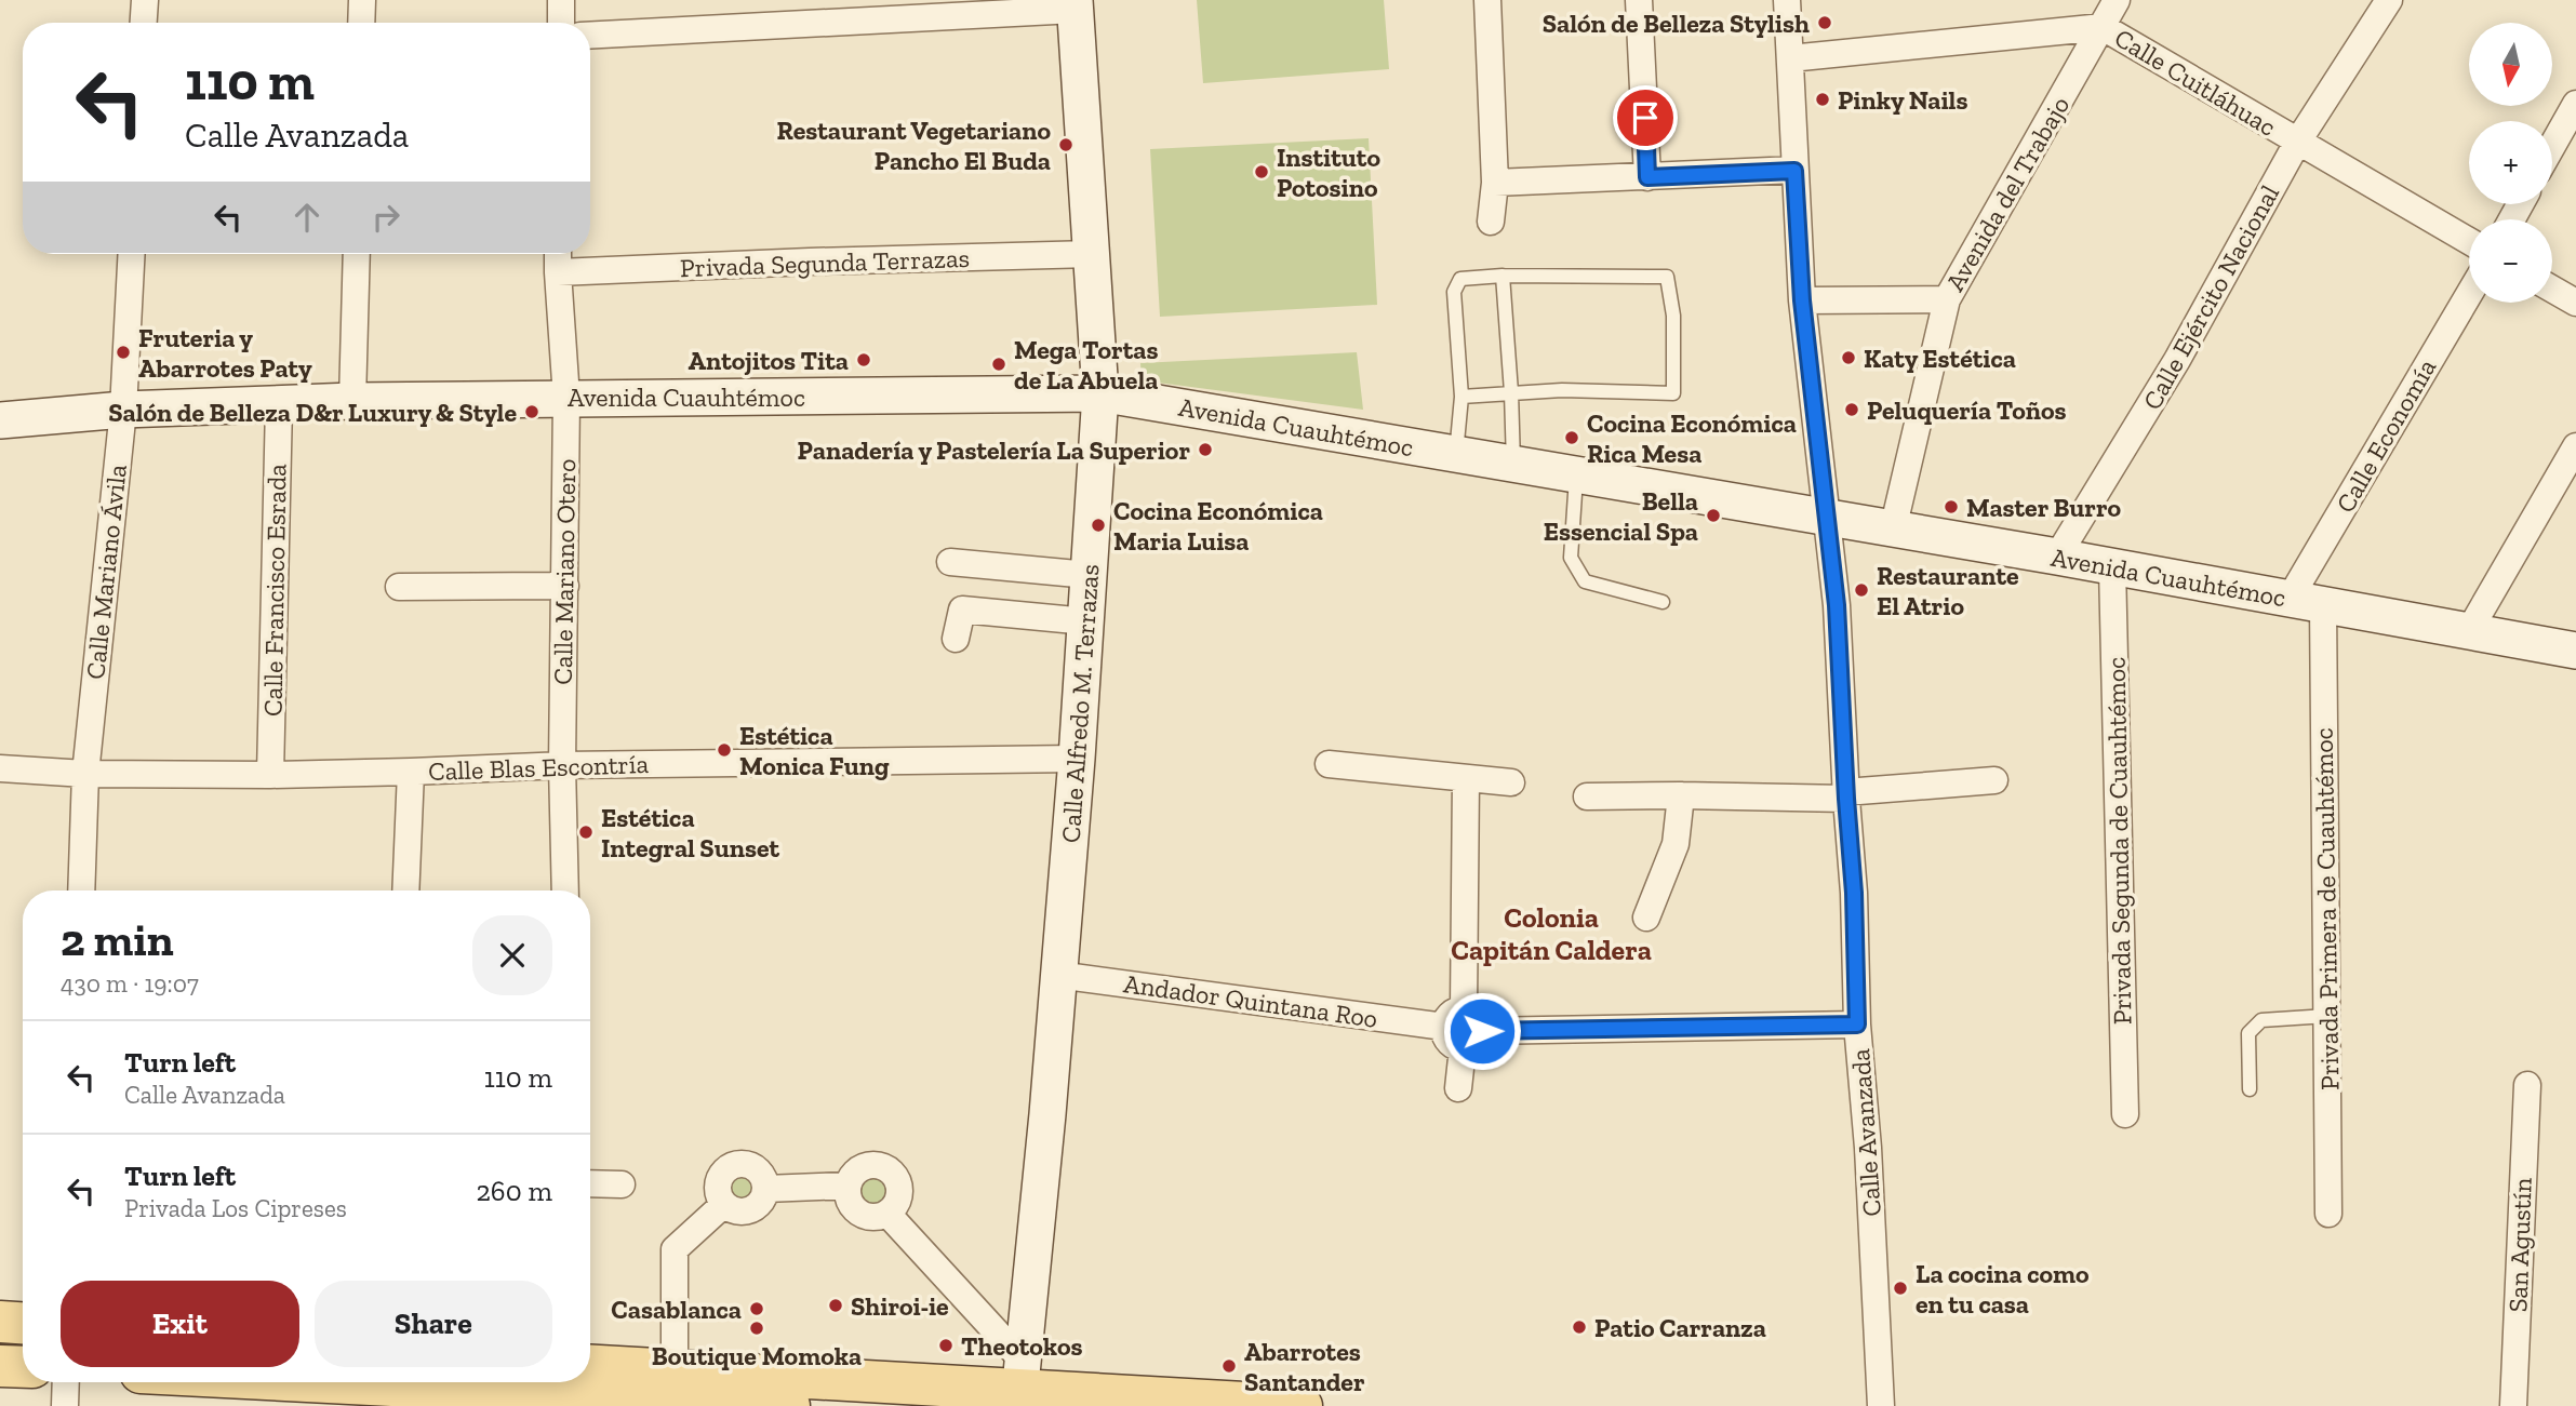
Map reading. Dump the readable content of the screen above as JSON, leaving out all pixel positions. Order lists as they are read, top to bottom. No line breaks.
{"streets":{"street":["Calle Cuitláhuac","Avenida del Trabajo","Privada Segunda Terrazas","Calle Ejército Nacional","Avenida Cuauhtémoc","Calle Economía","Calle Mariano Ávila","Calle Mariano Otero","Calle Francisco Esrada","Calle Alfredo M. Terrazas","Calle Blas Escontría","Privada Segunda de Cuauhtémoc","Privada Primera de Cuauhtémoc","Andador Quintana Roo","Calle Avanzada","San Agustín"]},"crossings":[["Calle Cuitláhuac","Avenida del Trabajo"],["Calle Cuitláhuac","Calle Ejército Nacional"],["Calle Cuitláhuac","Calle Avanzada"],["Avenida del Trabajo","Avenida Cuauhtémoc"],["Privada Segunda Terrazas","Calle Mariano Otero"],["Privada Segunda Terrazas","Calle Alfredo M. Terrazas"],["Calle Ejército Nacional","Avenida Cuauhtémoc"],["Avenida Cuauhtémoc","Calle Economía"],["Avenida Cuauhtémoc","Calle Mariano Ávila"],["Avenida Cuauhtémoc","Calle Mariano Otero"],["Avenida Cuauhtémoc","Calle Francisco Esrada"],["Avenida Cuauhtémoc","Calle Alfredo M. Terrazas"],["Avenida Cuauhtémoc","Privada Segunda de Cuauhtémoc"],["Avenida Cuauhtémoc","Privada Primera de Cuauhtémoc"],["Avenida Cuauhtémoc","Calle Avanzada"],["Calle Economía","Privada Primera de Cuauhtémoc"],["Calle Mariano Ávila","Calle Blas Escontría"],["Calle Mariano Otero","Calle Blas Escontría"],["Calle Francisco Esrada","Calle Blas Escontría"],["Calle Alfredo M. Terrazas","Calle Blas Escontría"],["Calle Alfredo M. Terrazas","Andador Quintana Roo"]],"districts":["Colonia Capitán Caldera"],"places":["Salón de Belleza Stylish","Pinky Nails","Restaurant Vegetariano Pancho El Buda","Instituto Potosino","Fruteria y Abarrotes Paty","Katy Estética","Antojitos Tita","Mega Tortas de La Abuela","Peluquería Toños","Salón de Belleza D&r Luxury & Style","Cocina Económica Rica Mesa","Panadería y Pastelería La Superior","Master Burro","Bella Essencial Spa","Cocina Económica Maria Luisa","Restaurante El Atrio","Estética Monica Fung","Estética Integral Sunset","La cocina como en tu casa","Shiroi-ie","Casablanca","Patio Carranza","Boutique Momoka","Theotokos","Abarrotes Santander"],"north":"bottom","page":{"map_buttons":["+","−"],"turn":["110 m","Calle Avanzada"],"heading":["2 min","430 m · 19:07"],"list":[{"name":"Turn left","note":"Calle Avanzada","value":"110 m"},{"name":"Turn left","note":"Privada Los Cipreses","value":"260 m"}],"buttons":["Exit","Share"]}}
